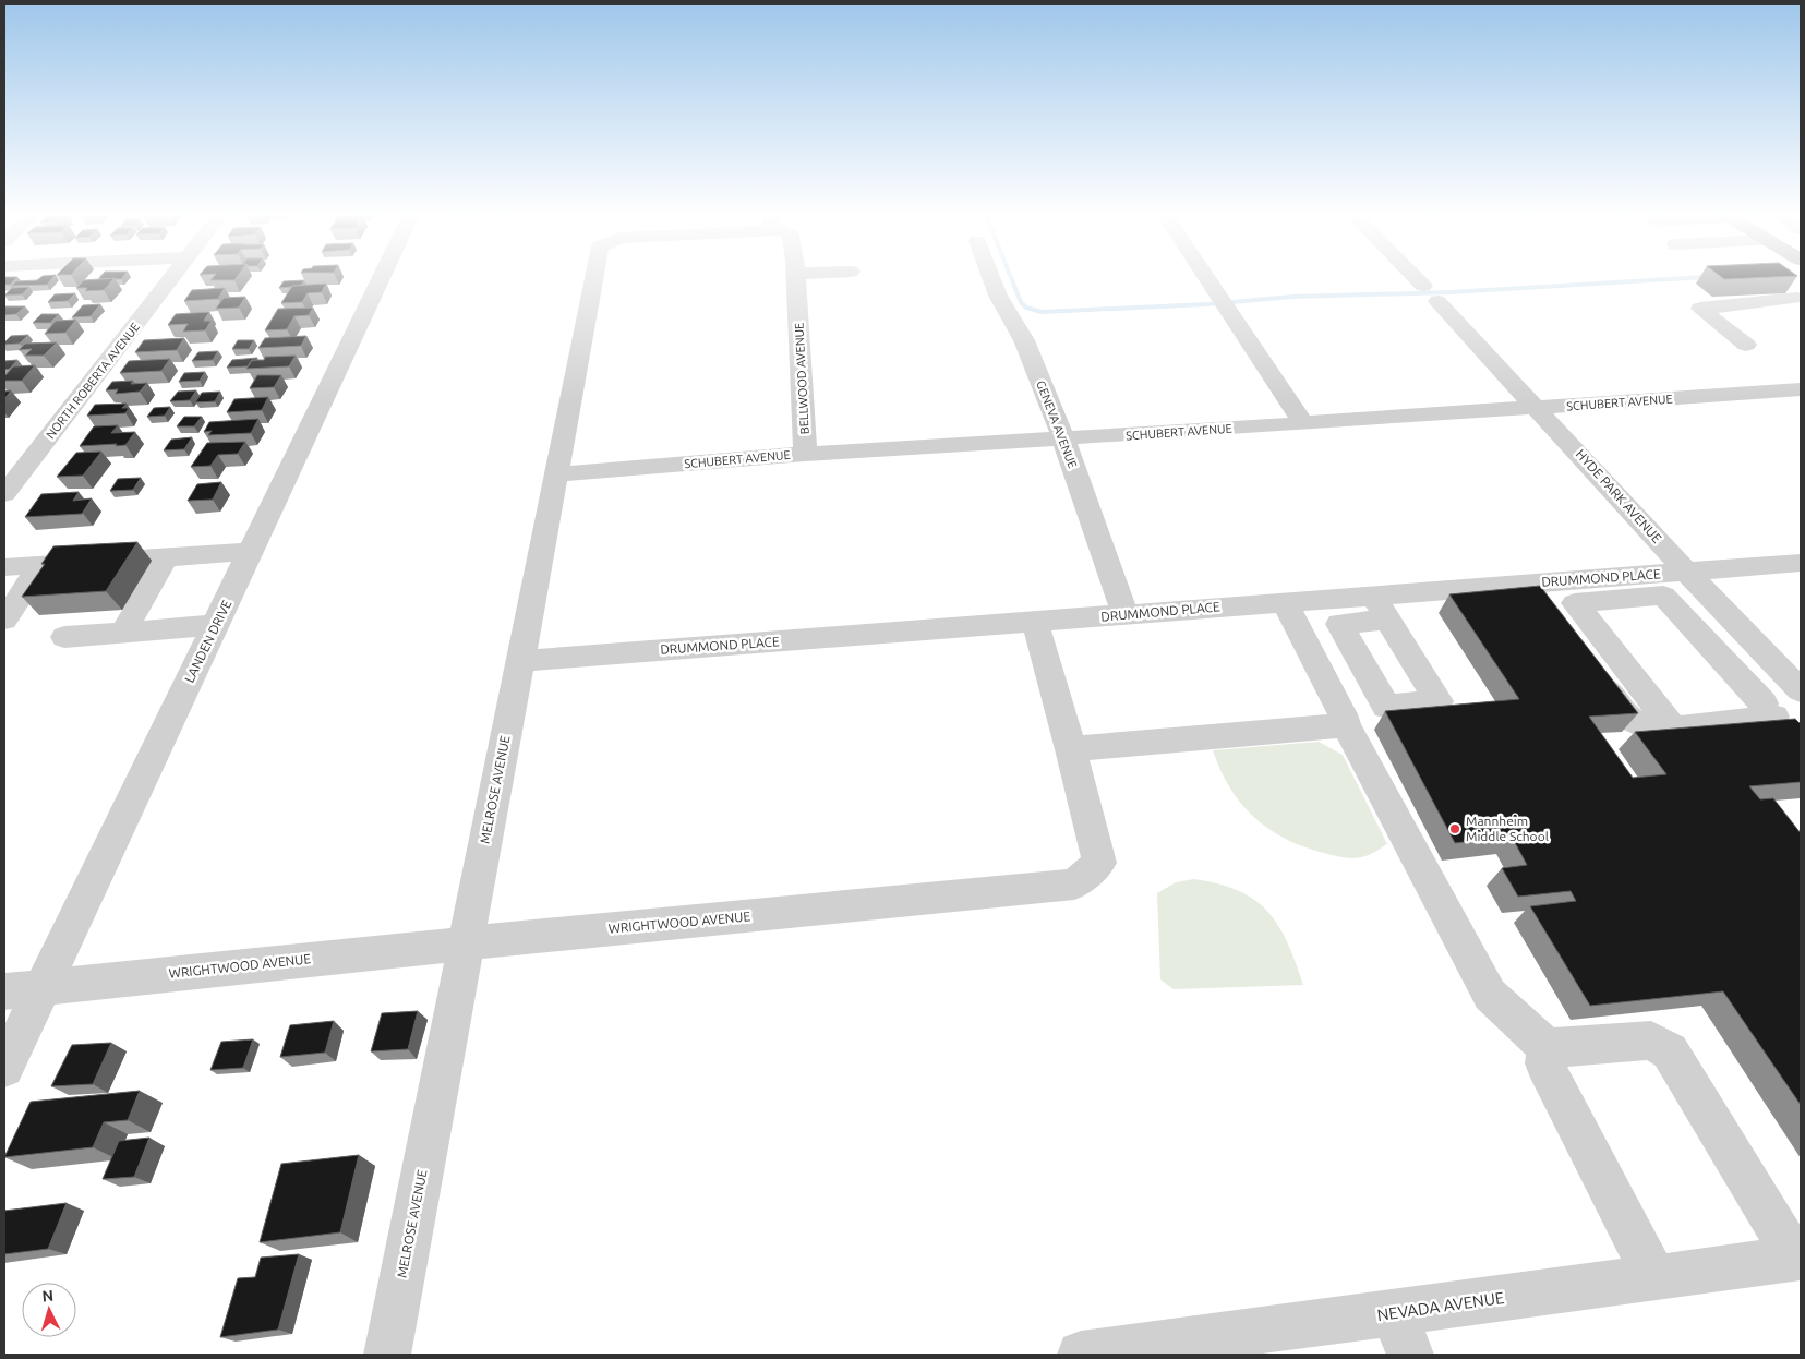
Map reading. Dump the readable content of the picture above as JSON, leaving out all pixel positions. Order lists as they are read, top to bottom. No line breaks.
{"streets":{"street":["BELLWOOD AVENUE","NORTH ROBERTA AVENUE","SCHUBERT AVENUE","GENEVA AVENUE","HYDE PARK AVENUE","DRUMMOND PLACE","LANDEN DRIVE","MELROSE AVENUE","WRIGHTWOOD AVENUE","NEVADA AVENUE"]},"crossings":[["BELLWOOD AVENUE","SCHUBERT AVENUE"],["SCHUBERT AVENUE","GENEVA AVENUE"],["SCHUBERT AVENUE","HYDE PARK AVENUE"],["SCHUBERT AVENUE","MELROSE AVENUE"],["GENEVA AVENUE","DRUMMOND PLACE"],["HYDE PARK AVENUE","DRUMMOND PLACE"],["DRUMMOND PLACE","MELROSE AVENUE"],["DRUMMOND PLACE","WRIGHTWOOD AVENUE"],["LANDEN DRIVE","WRIGHTWOOD AVENUE"],["MELROSE AVENUE","WRIGHTWOOD AVENUE"]],"places":["Mannheim Middle School"],"north":"top"}
